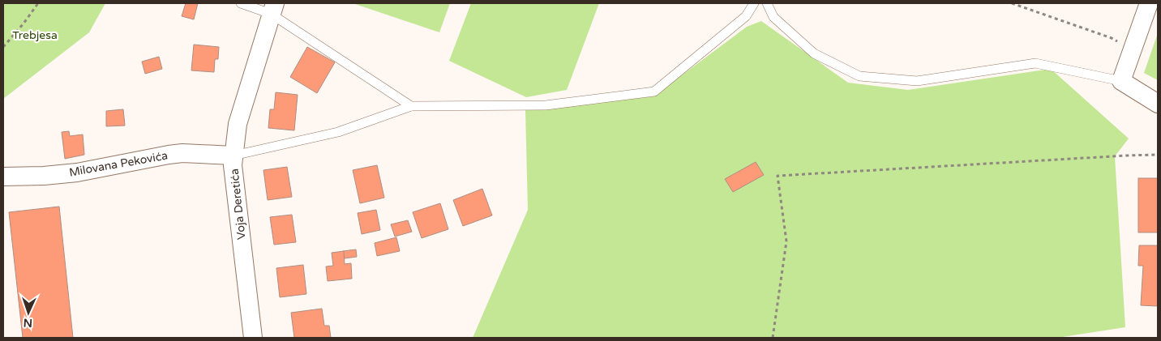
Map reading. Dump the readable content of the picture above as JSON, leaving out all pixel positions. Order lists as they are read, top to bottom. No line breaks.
{"streets":{"street":["Milovana Pekovića","Voja Deretića"]},"crossings":[["Milovana Pekovića","Voja Deretića"]],"parks":["Trebjesa"],"north":"bottom"}
